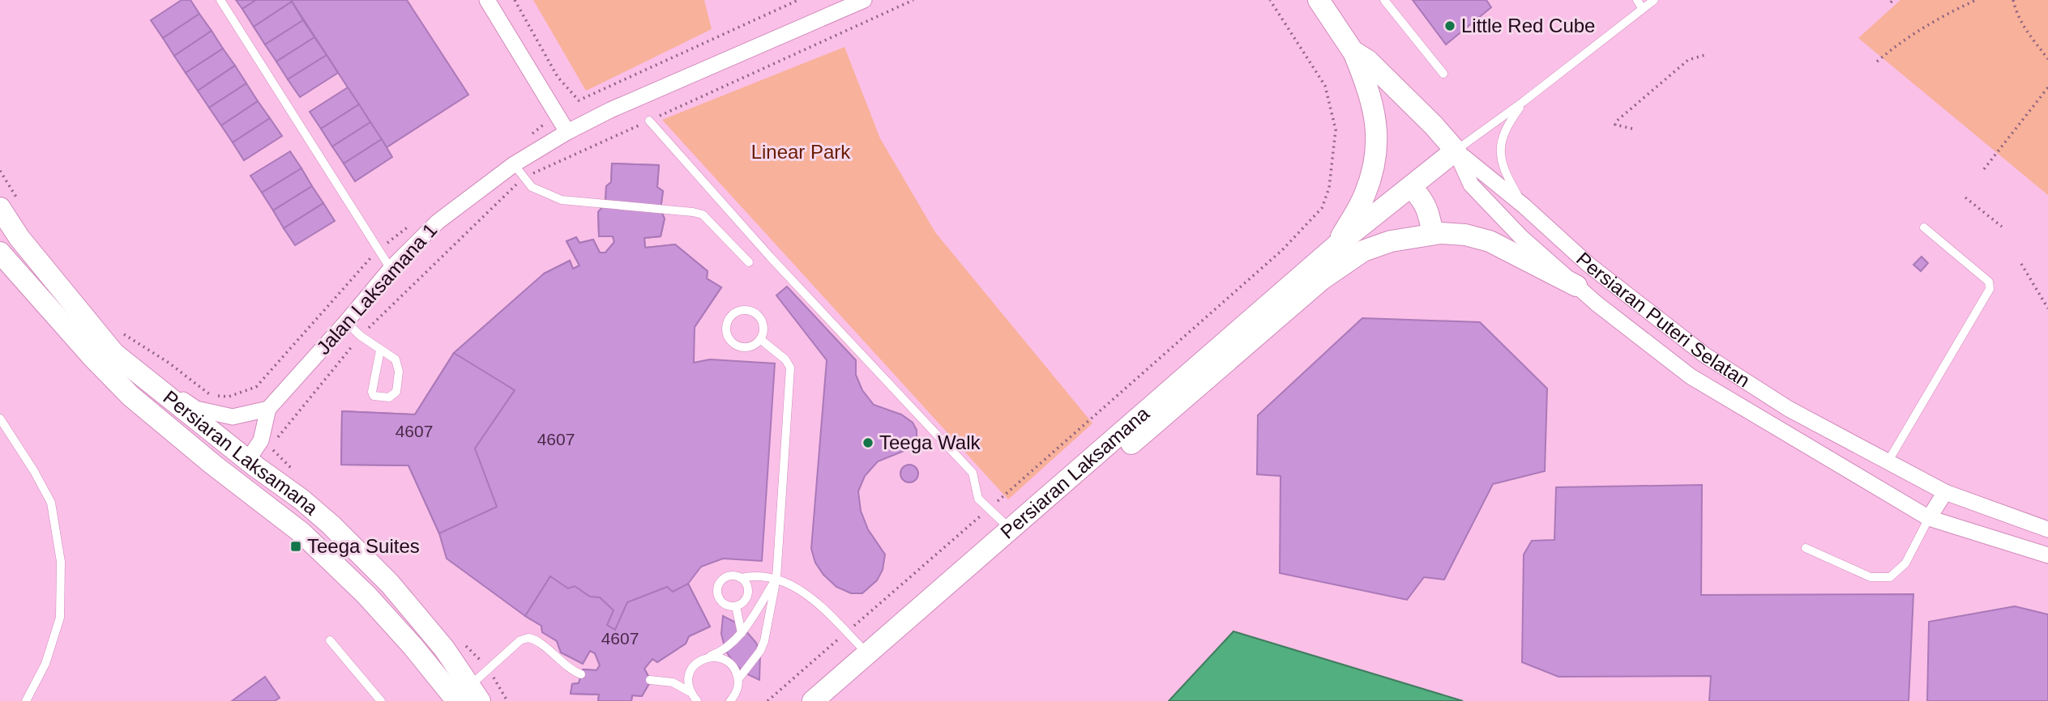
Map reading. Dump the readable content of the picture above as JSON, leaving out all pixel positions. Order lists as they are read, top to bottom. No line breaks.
{"streets":{"street":["Jalan Laksamana 1","Persiaran Puteri Selatan","Persiaran Laksamana"]},"crossings":[["Persiaran Puteri Selatan","Persiaran Laksamana"]],"parks":["Linear Park"],"places":{"other":["Little Red Cube","Teega Walk"],"transit":["Teega Suites"]},"house_numbers":["4607","4607","4607"]}
